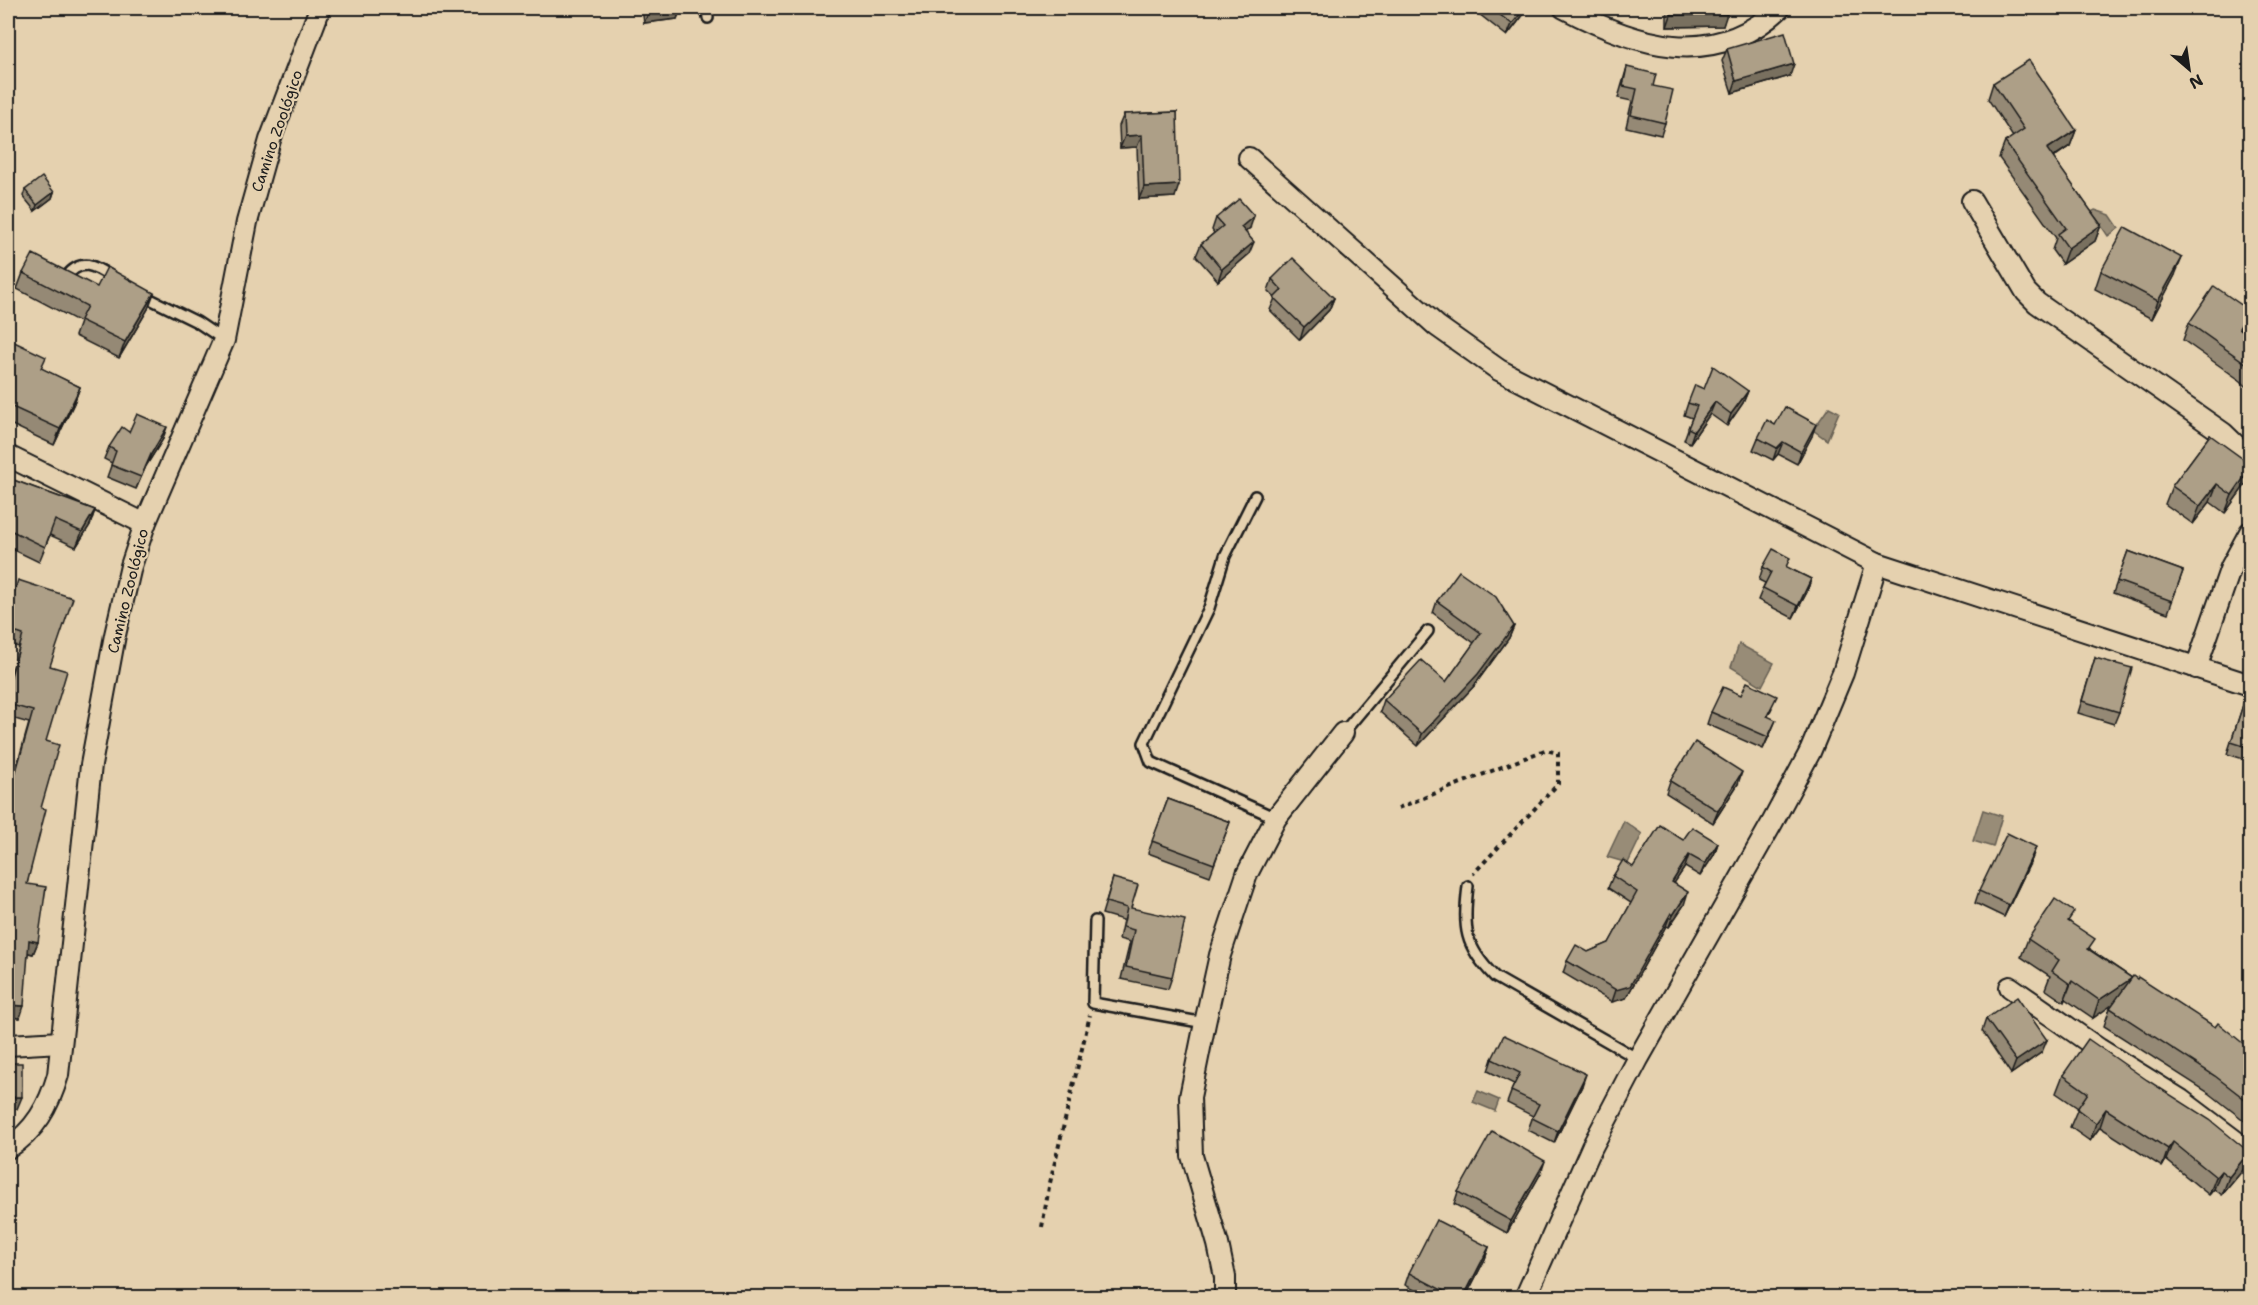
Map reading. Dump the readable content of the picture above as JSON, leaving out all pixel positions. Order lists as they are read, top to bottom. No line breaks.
{"streets":{"street":["Camino Zoológico"]},"north":"bottom right"}
